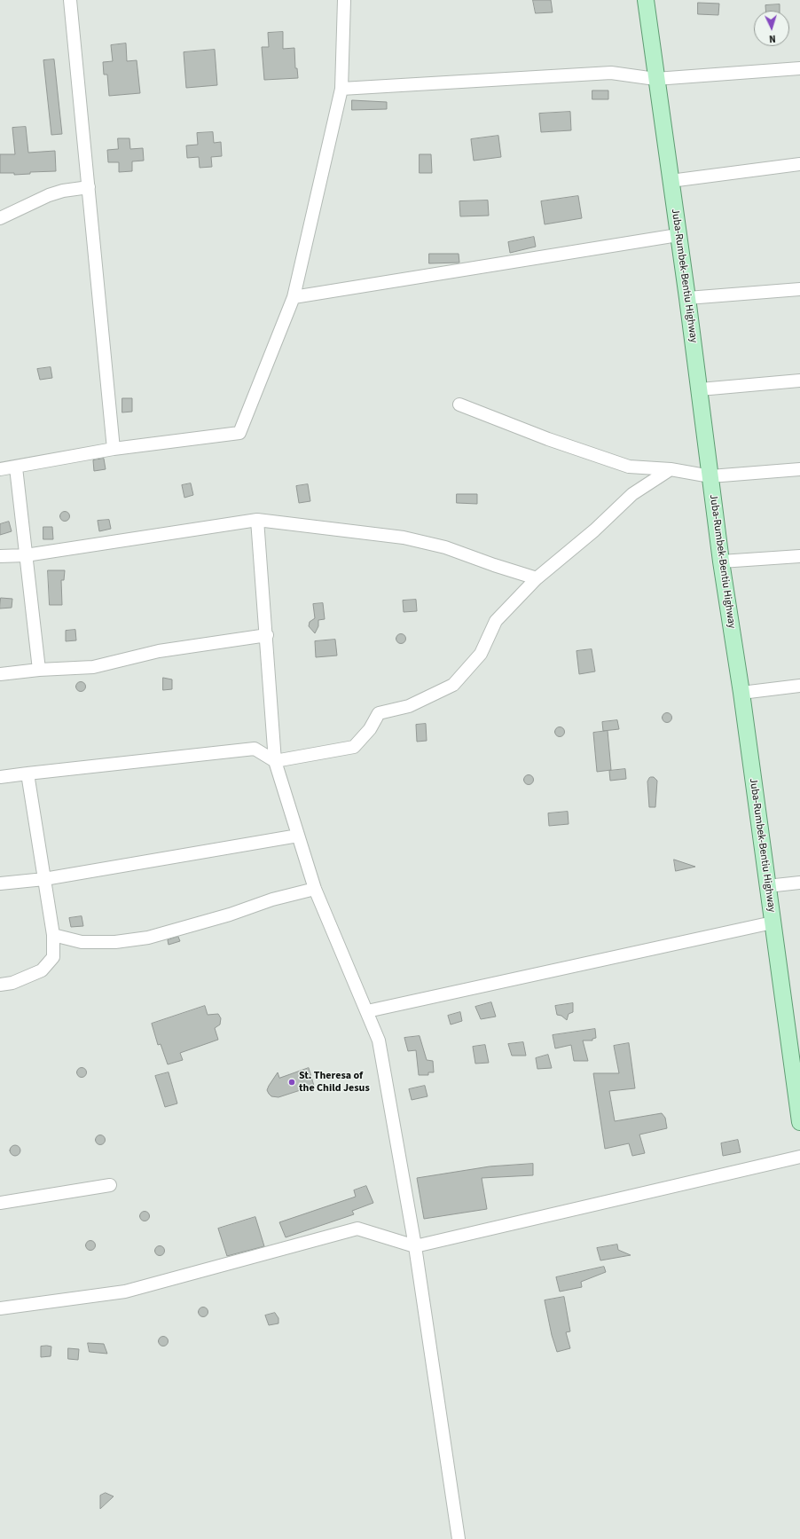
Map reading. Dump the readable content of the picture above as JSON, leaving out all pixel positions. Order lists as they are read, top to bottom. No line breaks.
{"streets":{"main road":["Juba-Rumbek-Bentiu Highway"]},"places":["St. Theresa of the Child Jesus"],"north":"bottom"}
